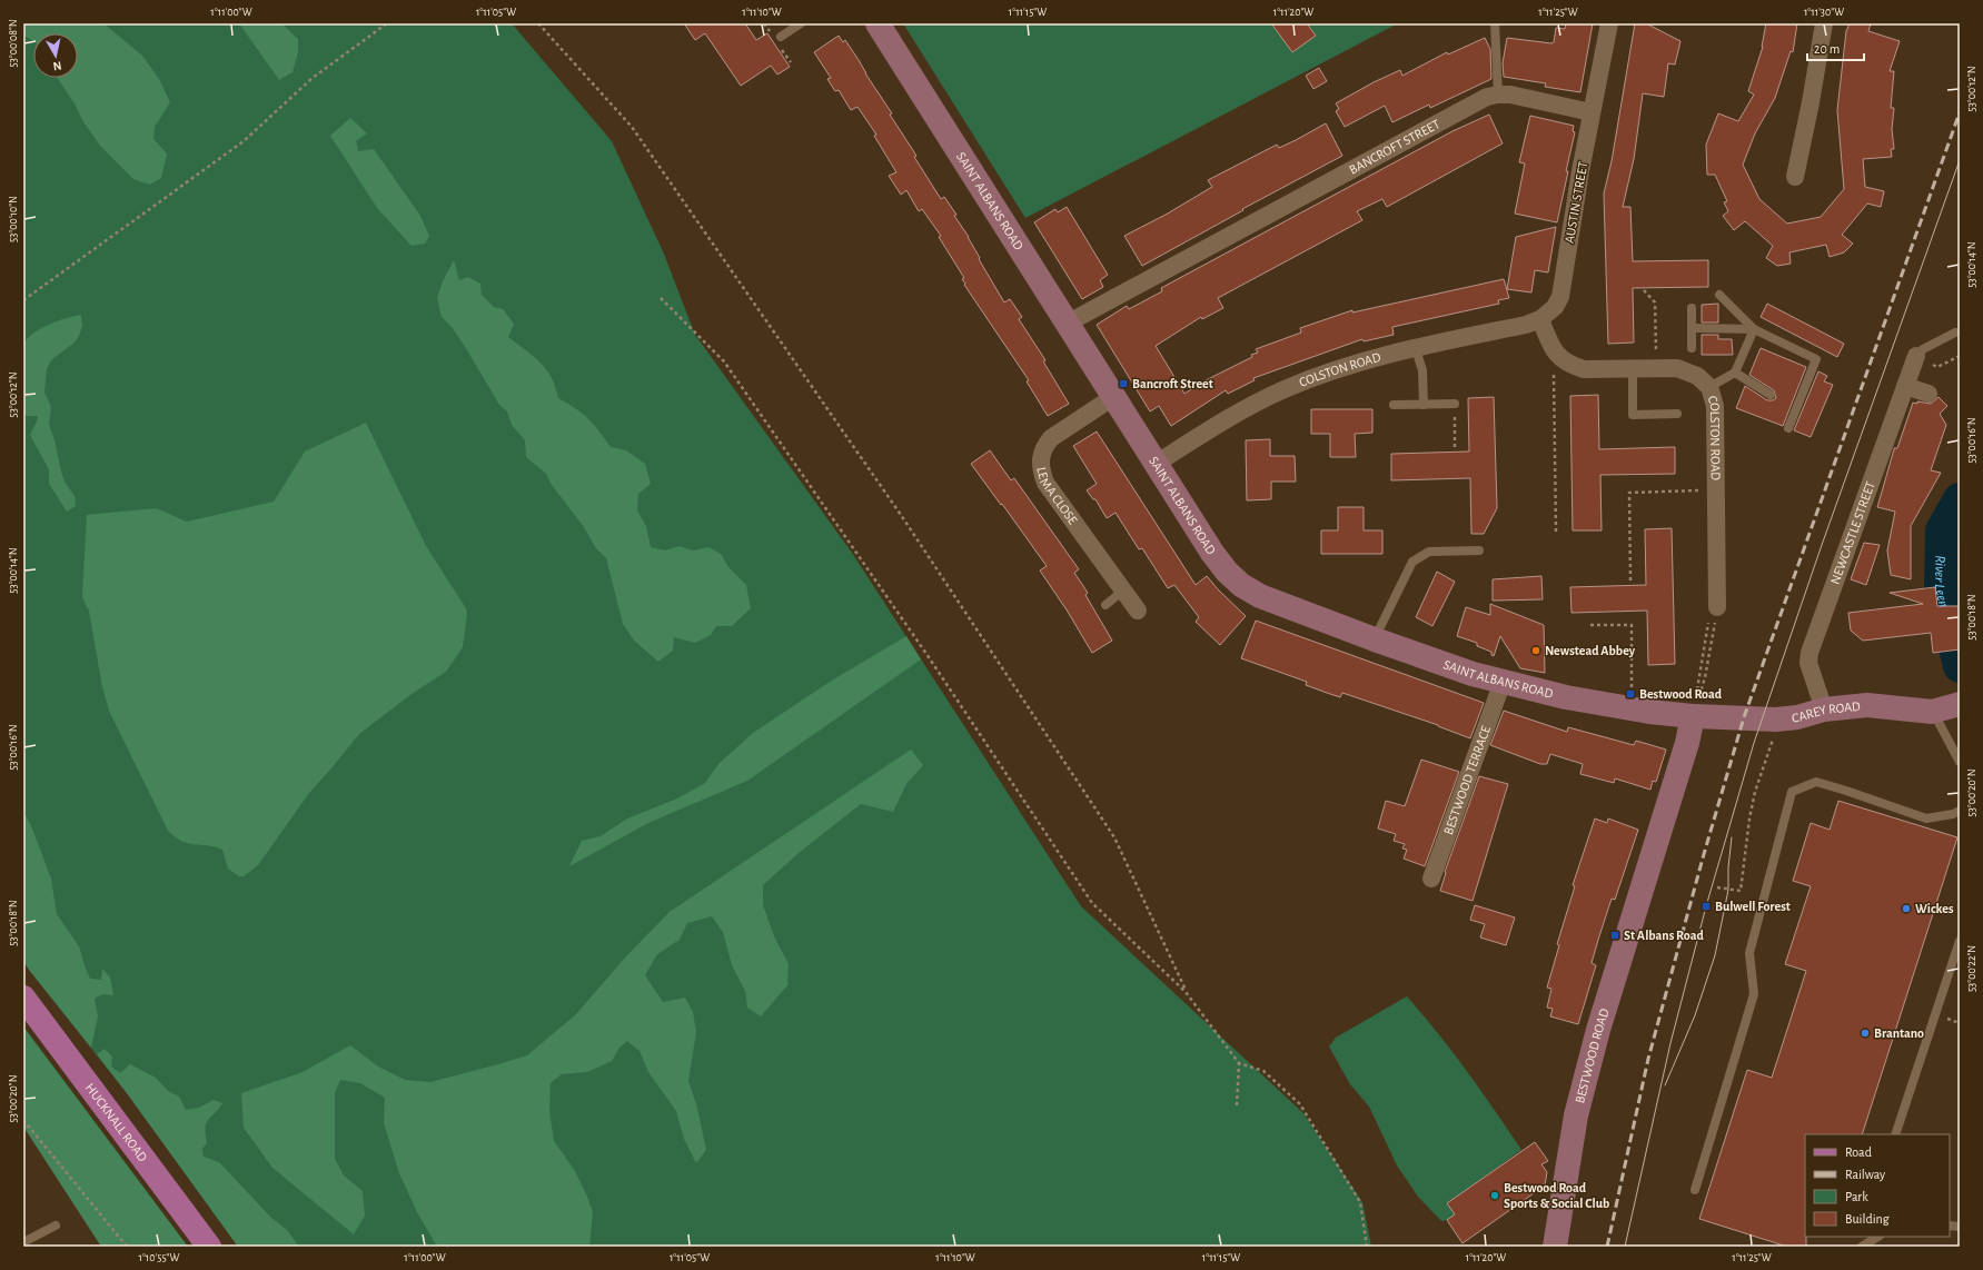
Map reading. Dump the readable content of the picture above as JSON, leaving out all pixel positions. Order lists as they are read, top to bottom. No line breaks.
{"streets":{"main road":["HUCKNALL ROAD"],"street":["BANCROFT STREET","SAINT ALBANS ROAD","AUSTIN STREET","COLSTON ROAD","LEMA CLOSE","NEWCASTLE STREET","CAREY ROAD","BESTWOOD TERRACE","BESTWOOD ROAD"]},"crossings":[["BANCROFT STREET","SAINT ALBANS ROAD"],["BANCROFT STREET","AUSTIN STREET"],["SAINT ALBANS ROAD","COLSTON ROAD"],["SAINT ALBANS ROAD","LEMA CLOSE"],["SAINT ALBANS ROAD","CAREY ROAD"],["SAINT ALBANS ROAD","BESTWOOD TERRACE"],["SAINT ALBANS ROAD","BESTWOOD ROAD"],["AUSTIN STREET","COLSTON ROAD"],["NEWCASTLE STREET","CAREY ROAD"],["CAREY ROAD","BESTWOOD ROAD"]],"water":["River Leen"],"places":{"transit":["Bancroft Street","Bestwood Road","Bulwell Forest","St Albans Road"],"other":["Newstead Abbey","Wickes","Brantano","Bestwood Road Sports & Social Club"]},"legend":["Road","Railway","Park","Building"],"scale_bar":"20 m","north":"bottom","coordinates":["1°11'00\"W","1°11'05\"W","1°11'10\"W","1°11'15\"W","1°11'20\"W","1°11'25\"W","1°11'30\"W","53°00'08\"N","53°00'12\"N","53°00'10\"N","53°00'14\"N","53°00'16\"N","53°00'18\"N","53°00'20\"N","53°00'22\"N","1°10'55\"W"]}
